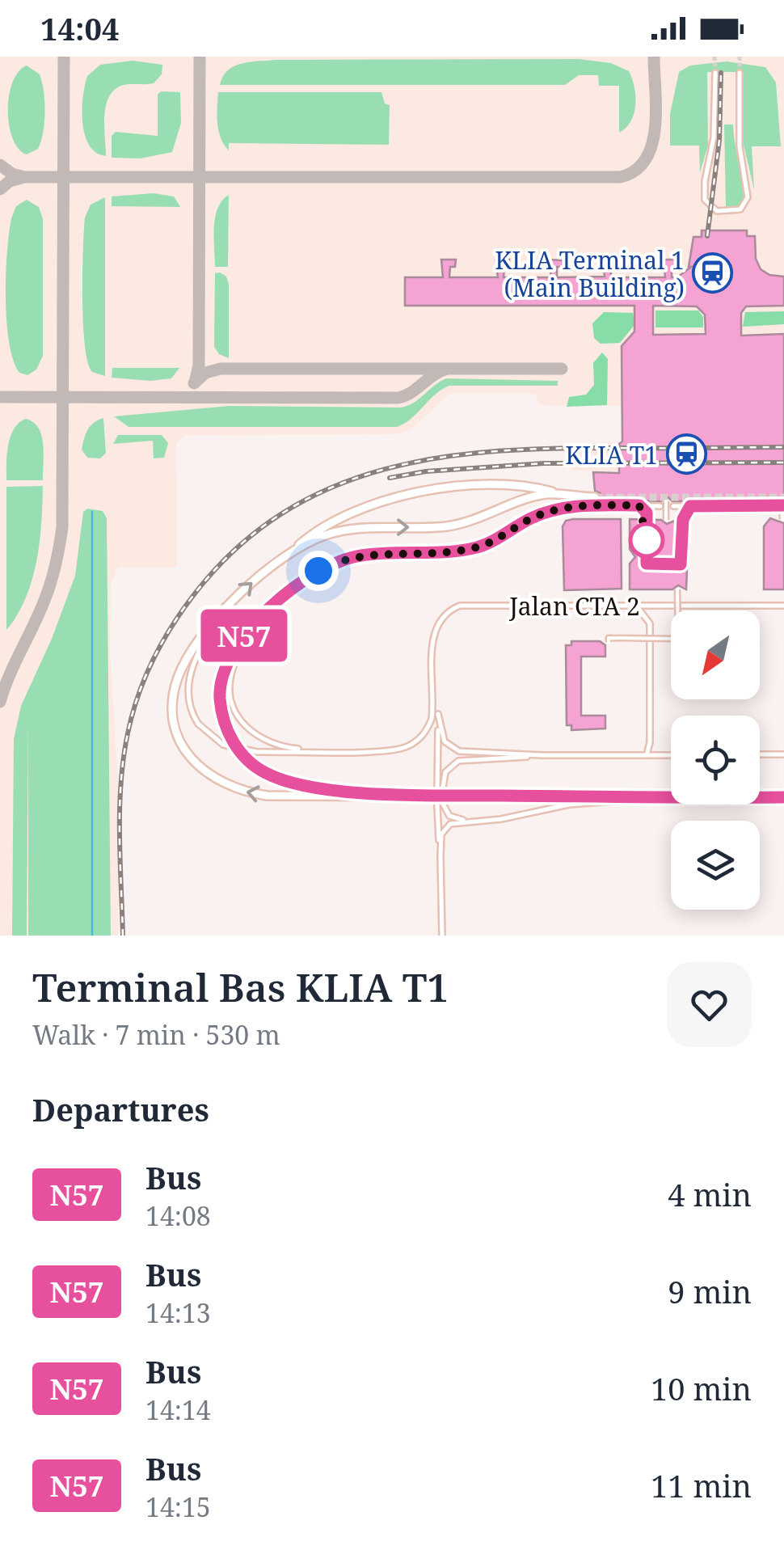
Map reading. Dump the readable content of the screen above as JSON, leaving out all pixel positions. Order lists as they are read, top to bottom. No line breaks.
{"streets":{"street":["Jalan CTA 2"]},"places":{"station":["KLIA Terminal 1 (Main Building)","KLIA T1"]},"lines":["bus line N57"],"north":"bottom left","page":{"status":"14:04","on_map":"N57","heading":[["Terminal Bas KLIA T1","Walk · 7 min · 530 m"],"Departures"],"list":[{"mark":"N57","name":"Bus","note":"14:08","value":"4 min"},{"mark":"N57","name":"Bus","note":"14:13","value":"9 min"},{"mark":"N57","name":"Bus","note":"14:14","value":"10 min"},{"mark":"N57","name":"Bus","note":"14:15","value":"11 min"}]}}
